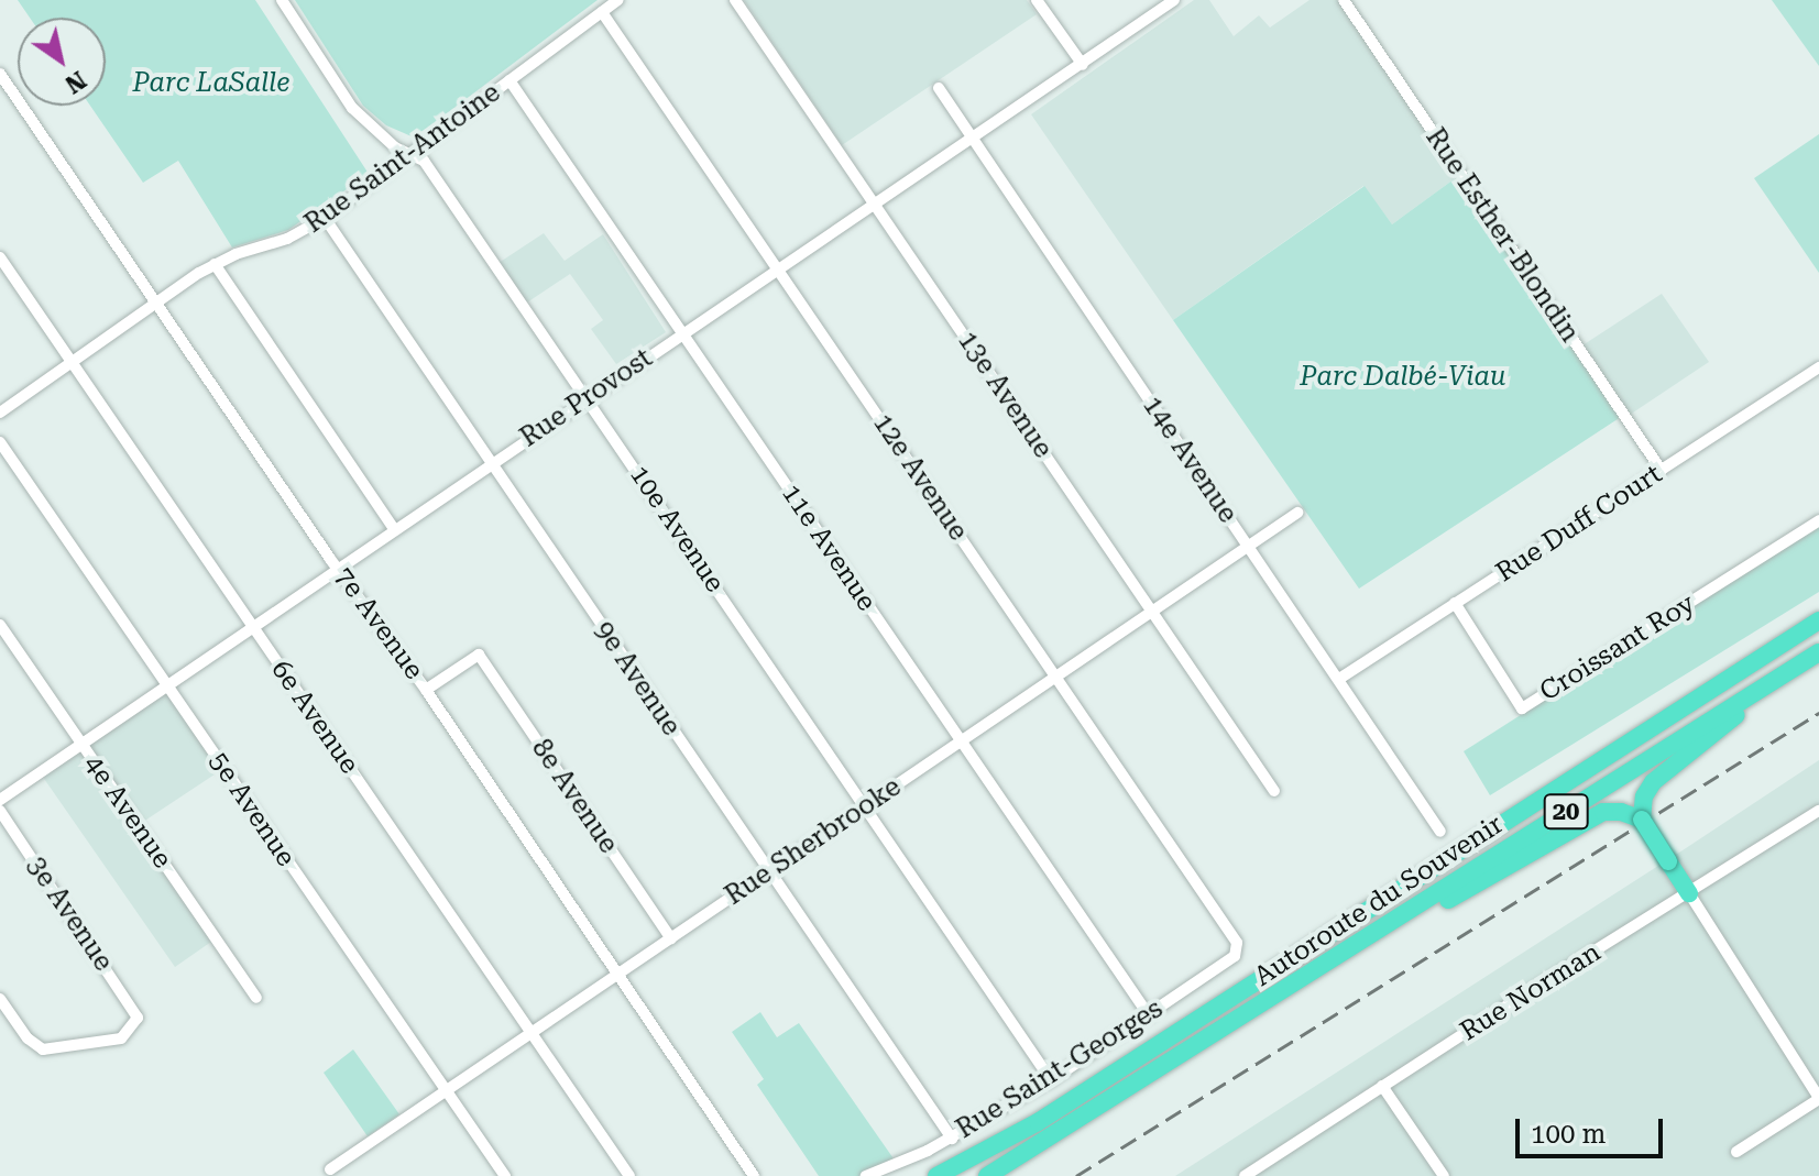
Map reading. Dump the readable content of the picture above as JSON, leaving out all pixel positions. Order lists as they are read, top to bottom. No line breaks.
{"streets":{"highway":["20","Autoroute du Souvenir"],"street":["Rue Saint-Antoine","Rue Esther-Blondin","13e Avenue","Rue Provost","14e Avenue","12e Avenue","Rue Duff Court","10e Avenue","11e Avenue","7e Avenue","Croissant Roy","9e Avenue","6e Avenue","8e Avenue","5e Avenue","4e Avenue","Rue Sherbrooke","3e Avenue","Rue Norman","Rue Saint-Georges"]},"crossings":[["Rue Saint-Antoine","12e Avenue"],["Rue Saint-Antoine","10e Avenue"],["Rue Saint-Antoine","11e Avenue"],["Rue Saint-Antoine","7e Avenue"],["Rue Saint-Antoine","9e Avenue"],["Rue Saint-Antoine","6e Avenue"],["Rue Esther-Blondin","Rue Duff Court"],["13e Avenue","Rue Provost"],["13e Avenue","Rue Sherbrooke"],["Rue Provost","14e Avenue"],["Rue Provost","12e Avenue"],["Rue Provost","10e Avenue"],["Rue Provost","11e Avenue"],["Rue Provost","7e Avenue"],["Rue Provost","9e Avenue"],["Rue Provost","6e Avenue"],["Rue Provost","5e Avenue"],["Rue Provost","4e Avenue"],["14e Avenue","Rue Duff Court"],["14e Avenue","Rue Sherbrooke"],["12e Avenue","Rue Sherbrooke"],["12e Avenue","Rue Saint-Georges"],["Rue Duff Court","Croissant Roy"],["10e Avenue","Rue Sherbrooke"],["10e Avenue","Rue Saint-Georges"],["11e Avenue","Rue Sherbrooke"],["11e Avenue","Rue Saint-Georges"],["7e Avenue","8e Avenue"],["7e Avenue","Rue Sherbrooke"],["9e Avenue","Rue Sherbrooke"],["9e Avenue","Rue Saint-Georges"],["6e Avenue","Rue Sherbrooke"],["8e Avenue","Rue Sherbrooke"],["5e Avenue","Rue Sherbrooke"]],"parks":["Parc LaSalle","Parc Dalbé-Viau"],"scale_bar":"100 m","north":"bottom right"}
